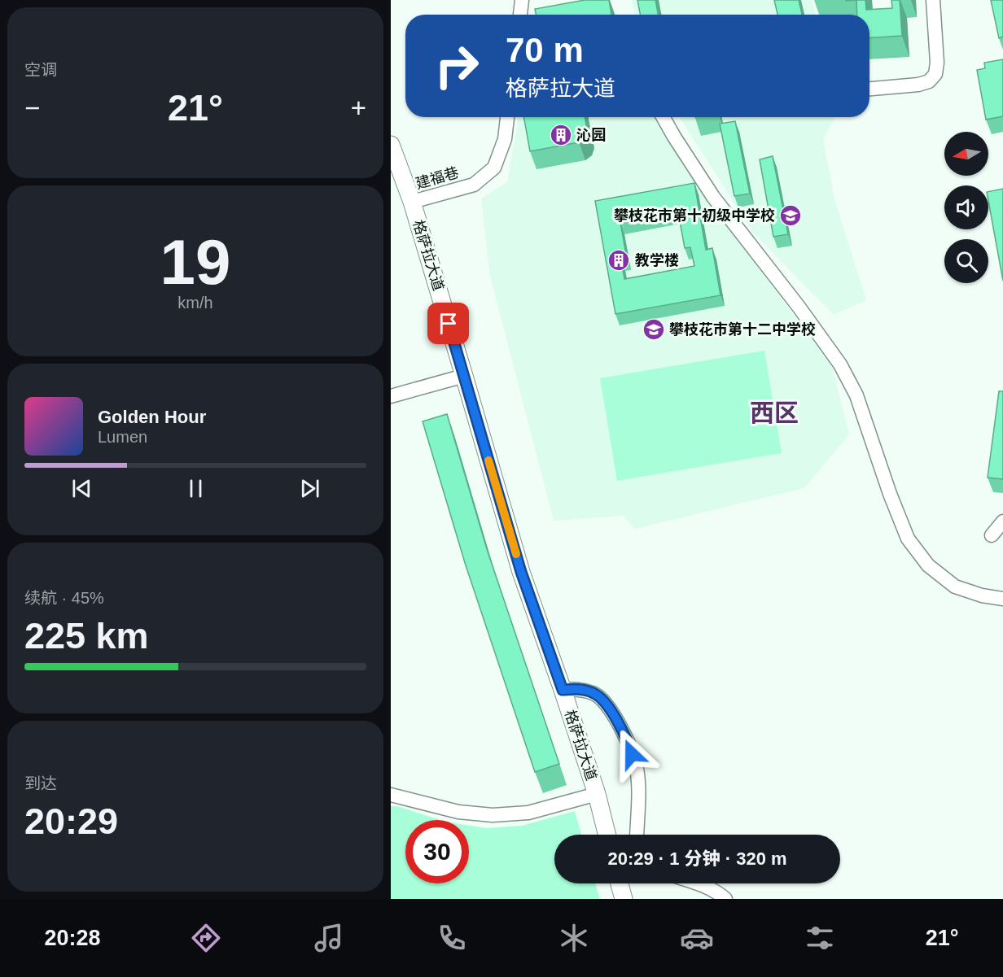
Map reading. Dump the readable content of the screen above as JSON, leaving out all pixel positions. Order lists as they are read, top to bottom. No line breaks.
{"streets":{"main road":["格萨拉大道"],"street":["建福巷"]},"crossings":[["建福巷","格萨拉大道"]],"districts":["西区"],"places":{"building":["沁园","教学楼"],"school or university":["攀枝花市第十初级中学校","攀枝花市第十二中学校"]},"north":"left","page":{"tile":["空调",["19","km/h"],["续航 · 45%","225 km"],["到达","20:29"]],"turn":["70 m","格萨拉大道"],"heat":["−","21°","+"],"song":["Golden Hour","Lumen"],"limit":"30","trip":"20:29 · 1 分钟 · 320 m","tabs":["20:28","21°"]}}
